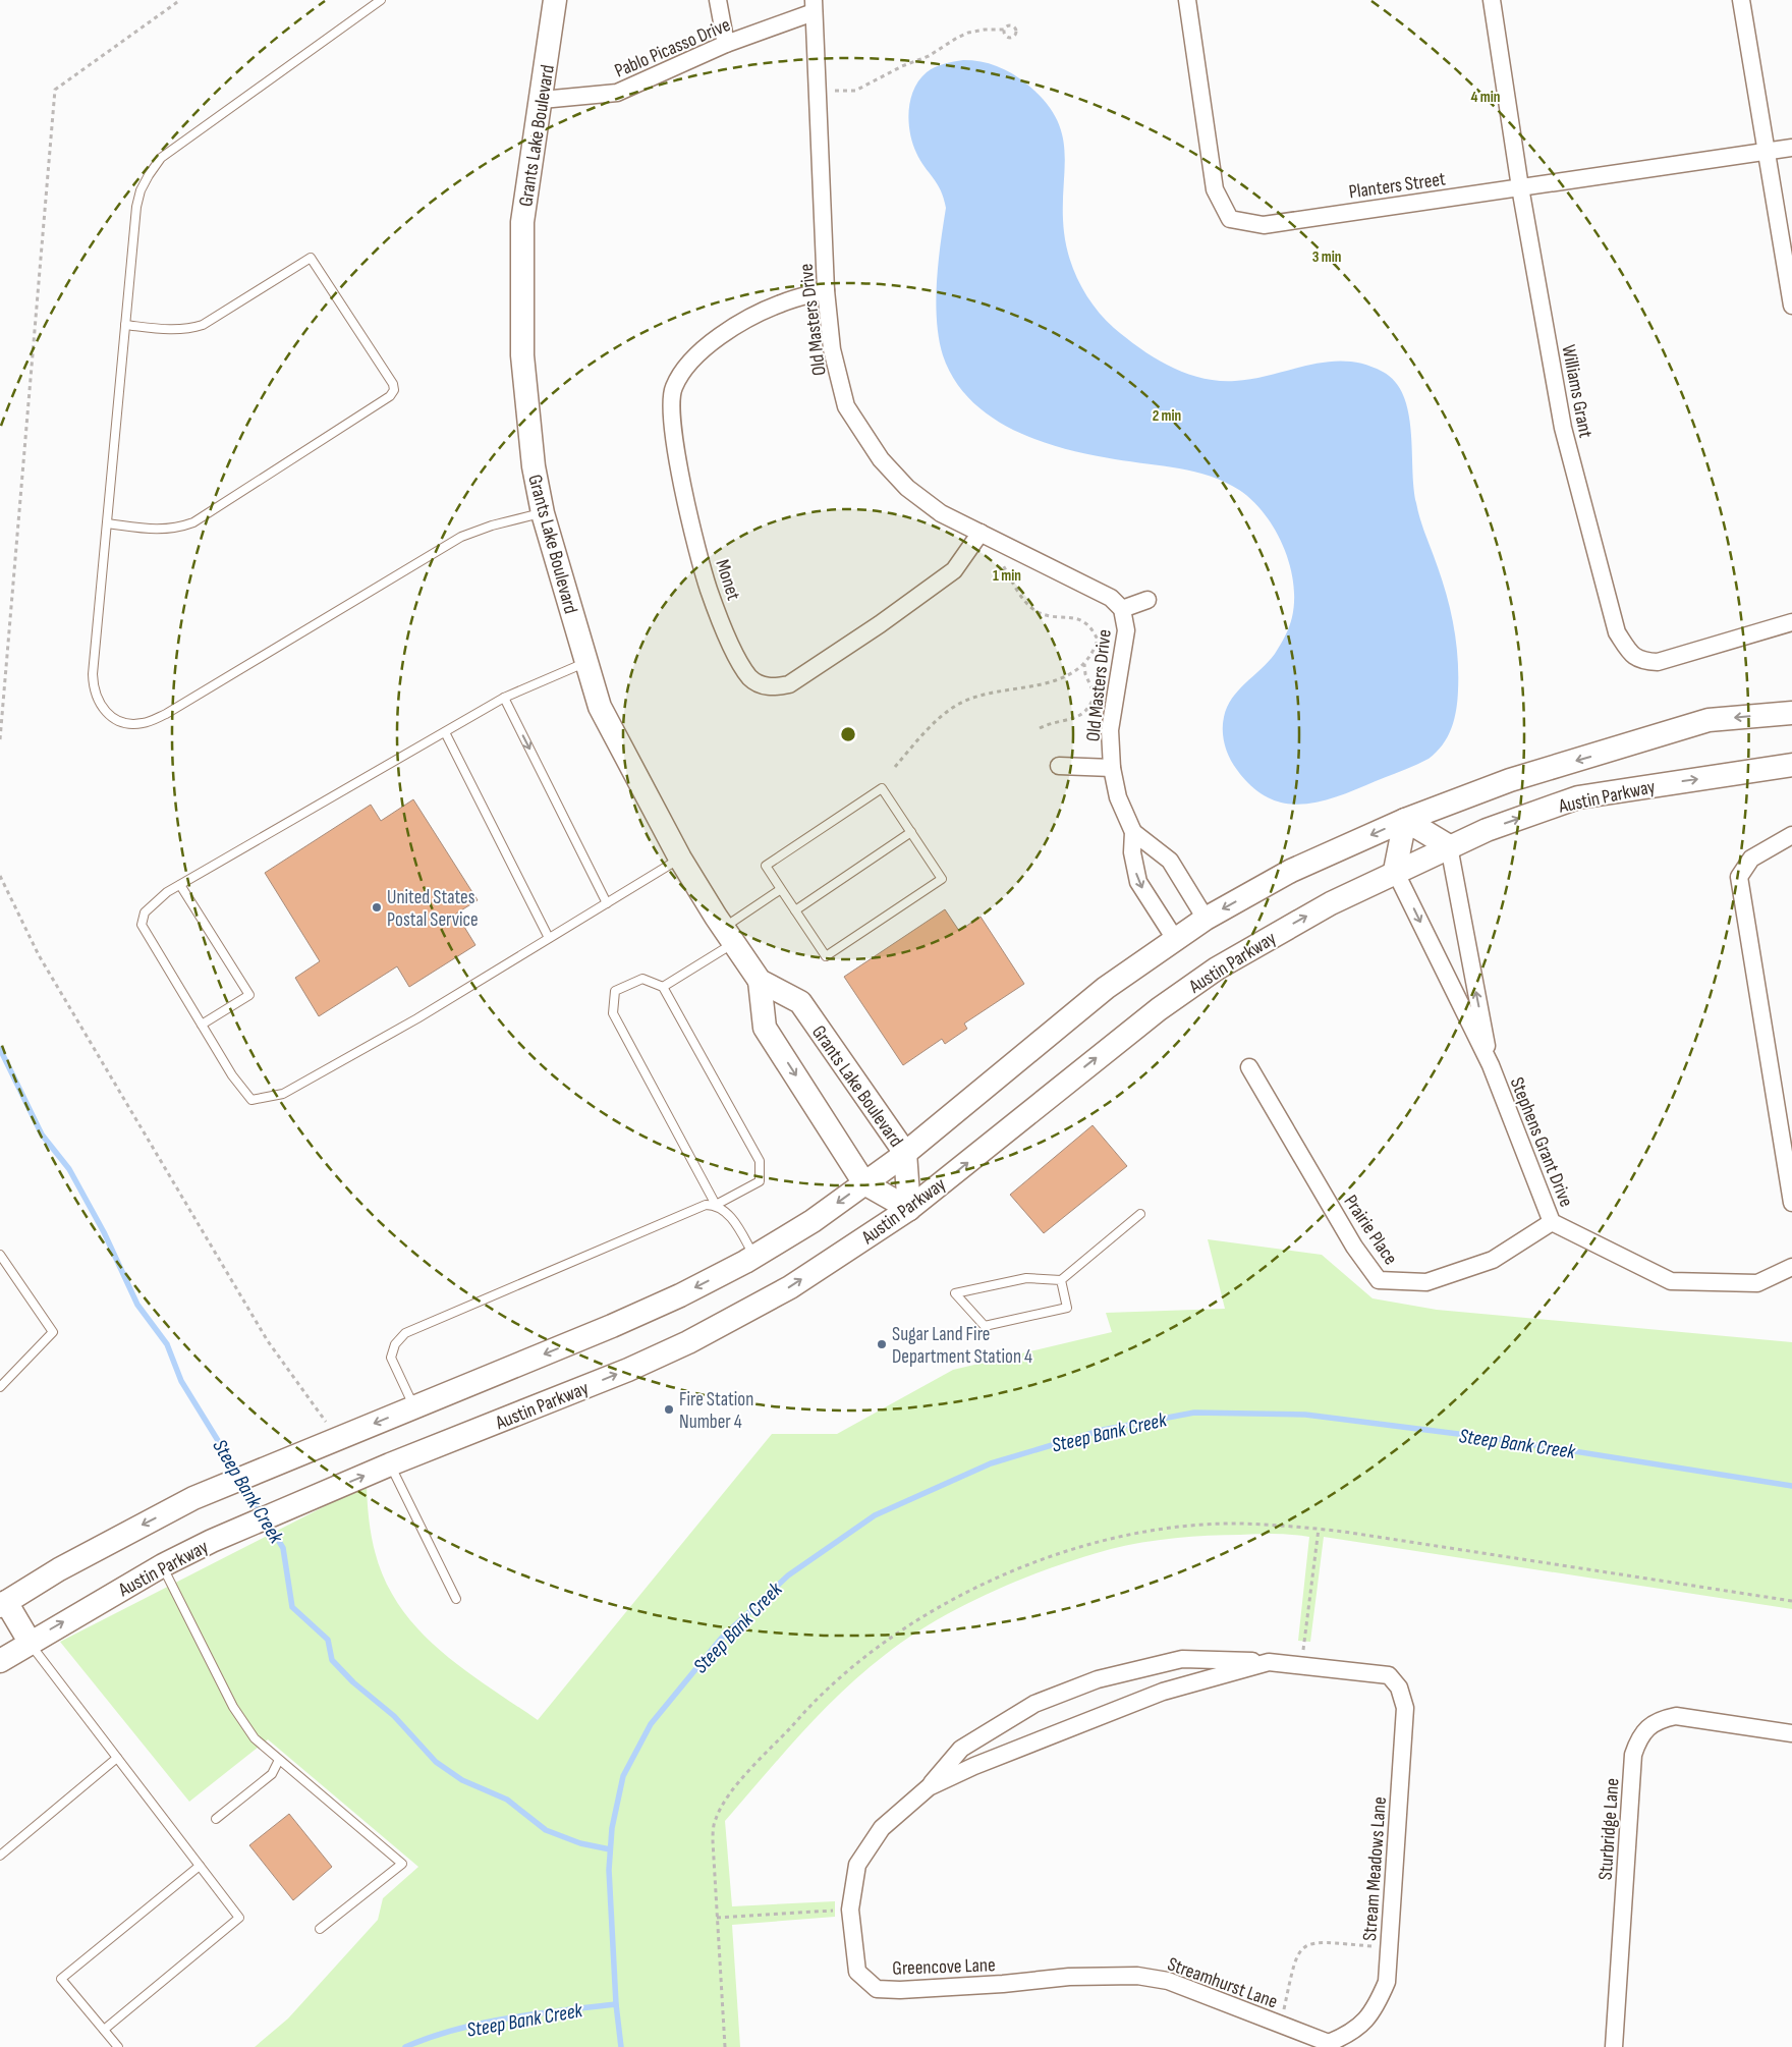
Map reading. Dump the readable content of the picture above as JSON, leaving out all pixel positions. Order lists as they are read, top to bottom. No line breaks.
{"streets":{"main road":["Grants Lake Boulevard","Austin Parkway"],"street":["Pablo Picasso Drive","Planters Street","Old Masters Drive","Williams Grant","Monet","Stephens Grant Drive","Prairie Place","Sturbridge Lane","Stream Meadows Lane","Greencove Lane","Streamhurst Lane"]},"crossings":[["Pablo Picasso Drive","Grants Lake Boulevard"],["Pablo Picasso Drive","Old Masters Drive"],["Grants Lake Boulevard","Austin Parkway"],["Planters Street","Williams Grant"],["Old Masters Drive","Monet"],["Old Masters Drive","Austin Parkway"],["Austin Parkway","Stephens Grant Drive"],["Stephens Grant Drive","Prairie Place"],["Stream Meadows Lane","Greencove Lane"],["Stream Meadows Lane","Streamhurst Lane"],["Greencove Lane","Streamhurst Lane"]],"water":["Steep Bank Creek"],"places":["United States Postal Service","Sugar Land Fire Department Station 4","Fire Station Number 4"],"rings":["4 min","3 min","2 min","1 min"]}
